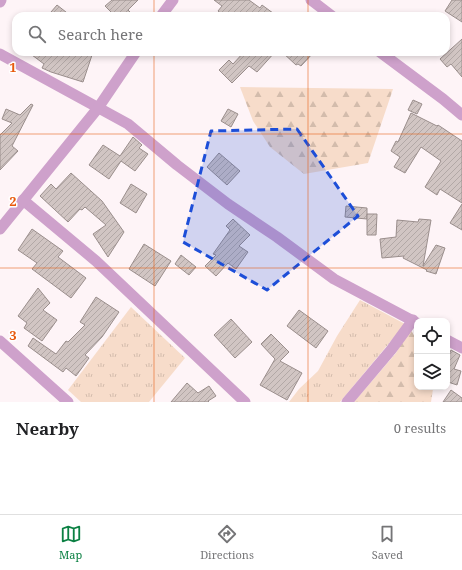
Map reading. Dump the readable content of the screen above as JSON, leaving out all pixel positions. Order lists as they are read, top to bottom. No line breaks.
{"page":{"search":"Search here","heading":["Nearby","0 results"],"nav":["Map","Directions","Saved"]},"grid":{"rows":["1","2","3"]}}
